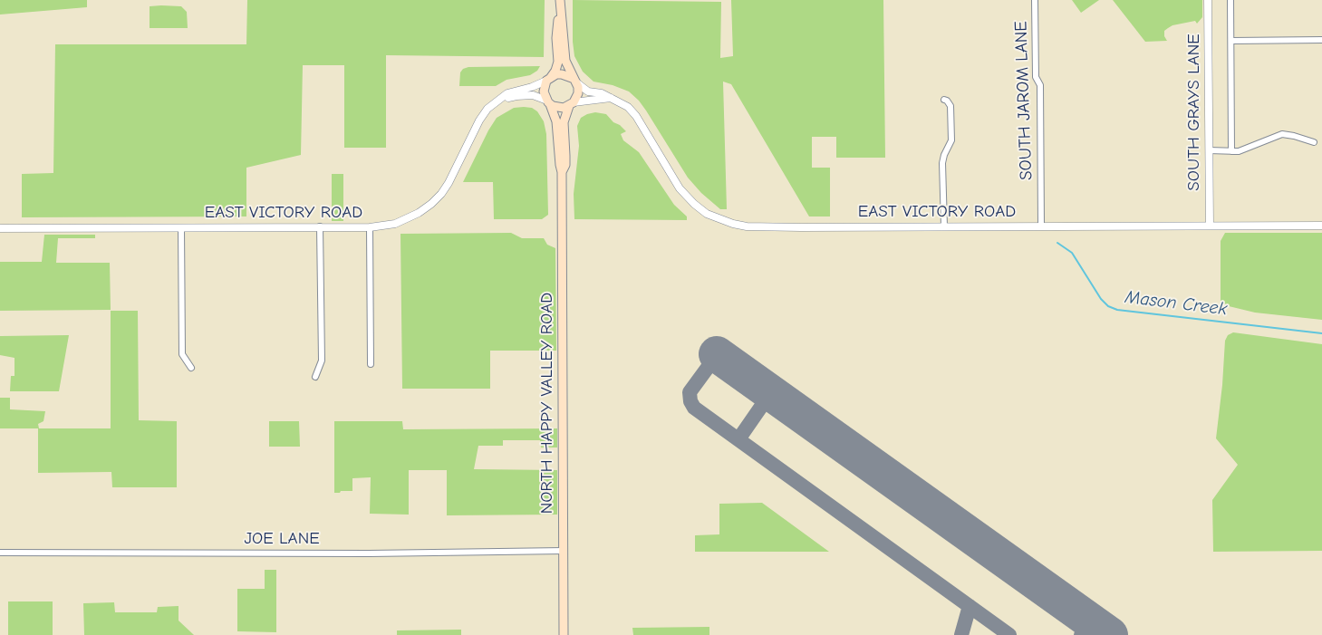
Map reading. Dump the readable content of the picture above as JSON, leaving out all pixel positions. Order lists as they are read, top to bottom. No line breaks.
{"streets":{"main road":["NORTH HAPPY VALLEY ROAD"],"street":["SOUTH JAROM LANE","SOUTH GRAYS LANE","EAST VICTORY ROAD","JOE LANE"]},"crossings":[["SOUTH JAROM LANE","EAST VICTORY ROAD"],["SOUTH GRAYS LANE","EAST VICTORY ROAD"],["EAST VICTORY ROAD","NORTH HAPPY VALLEY ROAD"],["NORTH HAPPY VALLEY ROAD","JOE LANE"]],"water":["Mason Creek"]}
